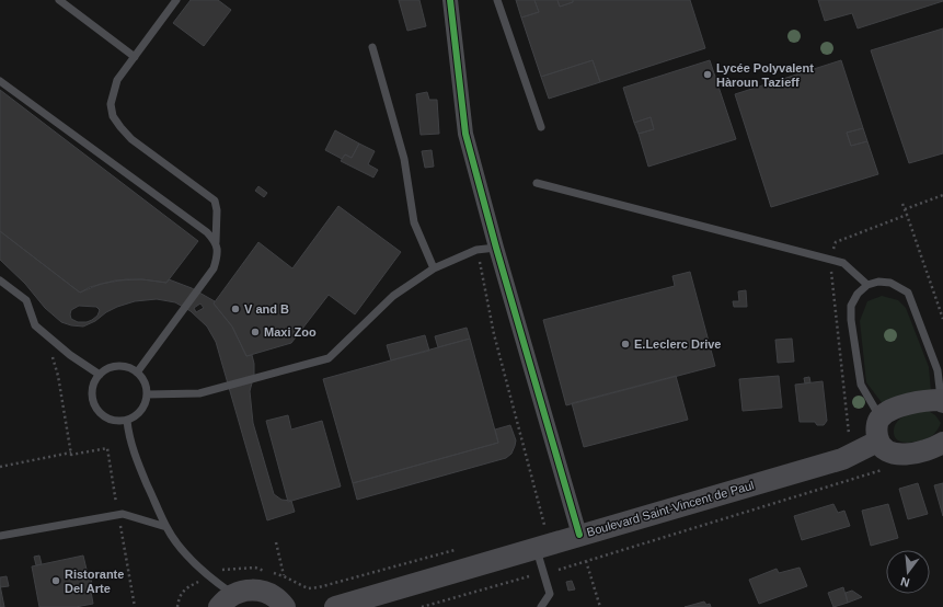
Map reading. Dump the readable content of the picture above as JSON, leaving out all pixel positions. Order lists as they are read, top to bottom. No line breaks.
{"streets":{"main road":["Boulevard Saint-Vincent de Paul"]},"places":["Lycée Polyvalent Hàroun Tazieff","V and B","Maxi Zoo","E.Leclerc Drive","Ristorante Del Arte"],"north":"bottom"}
